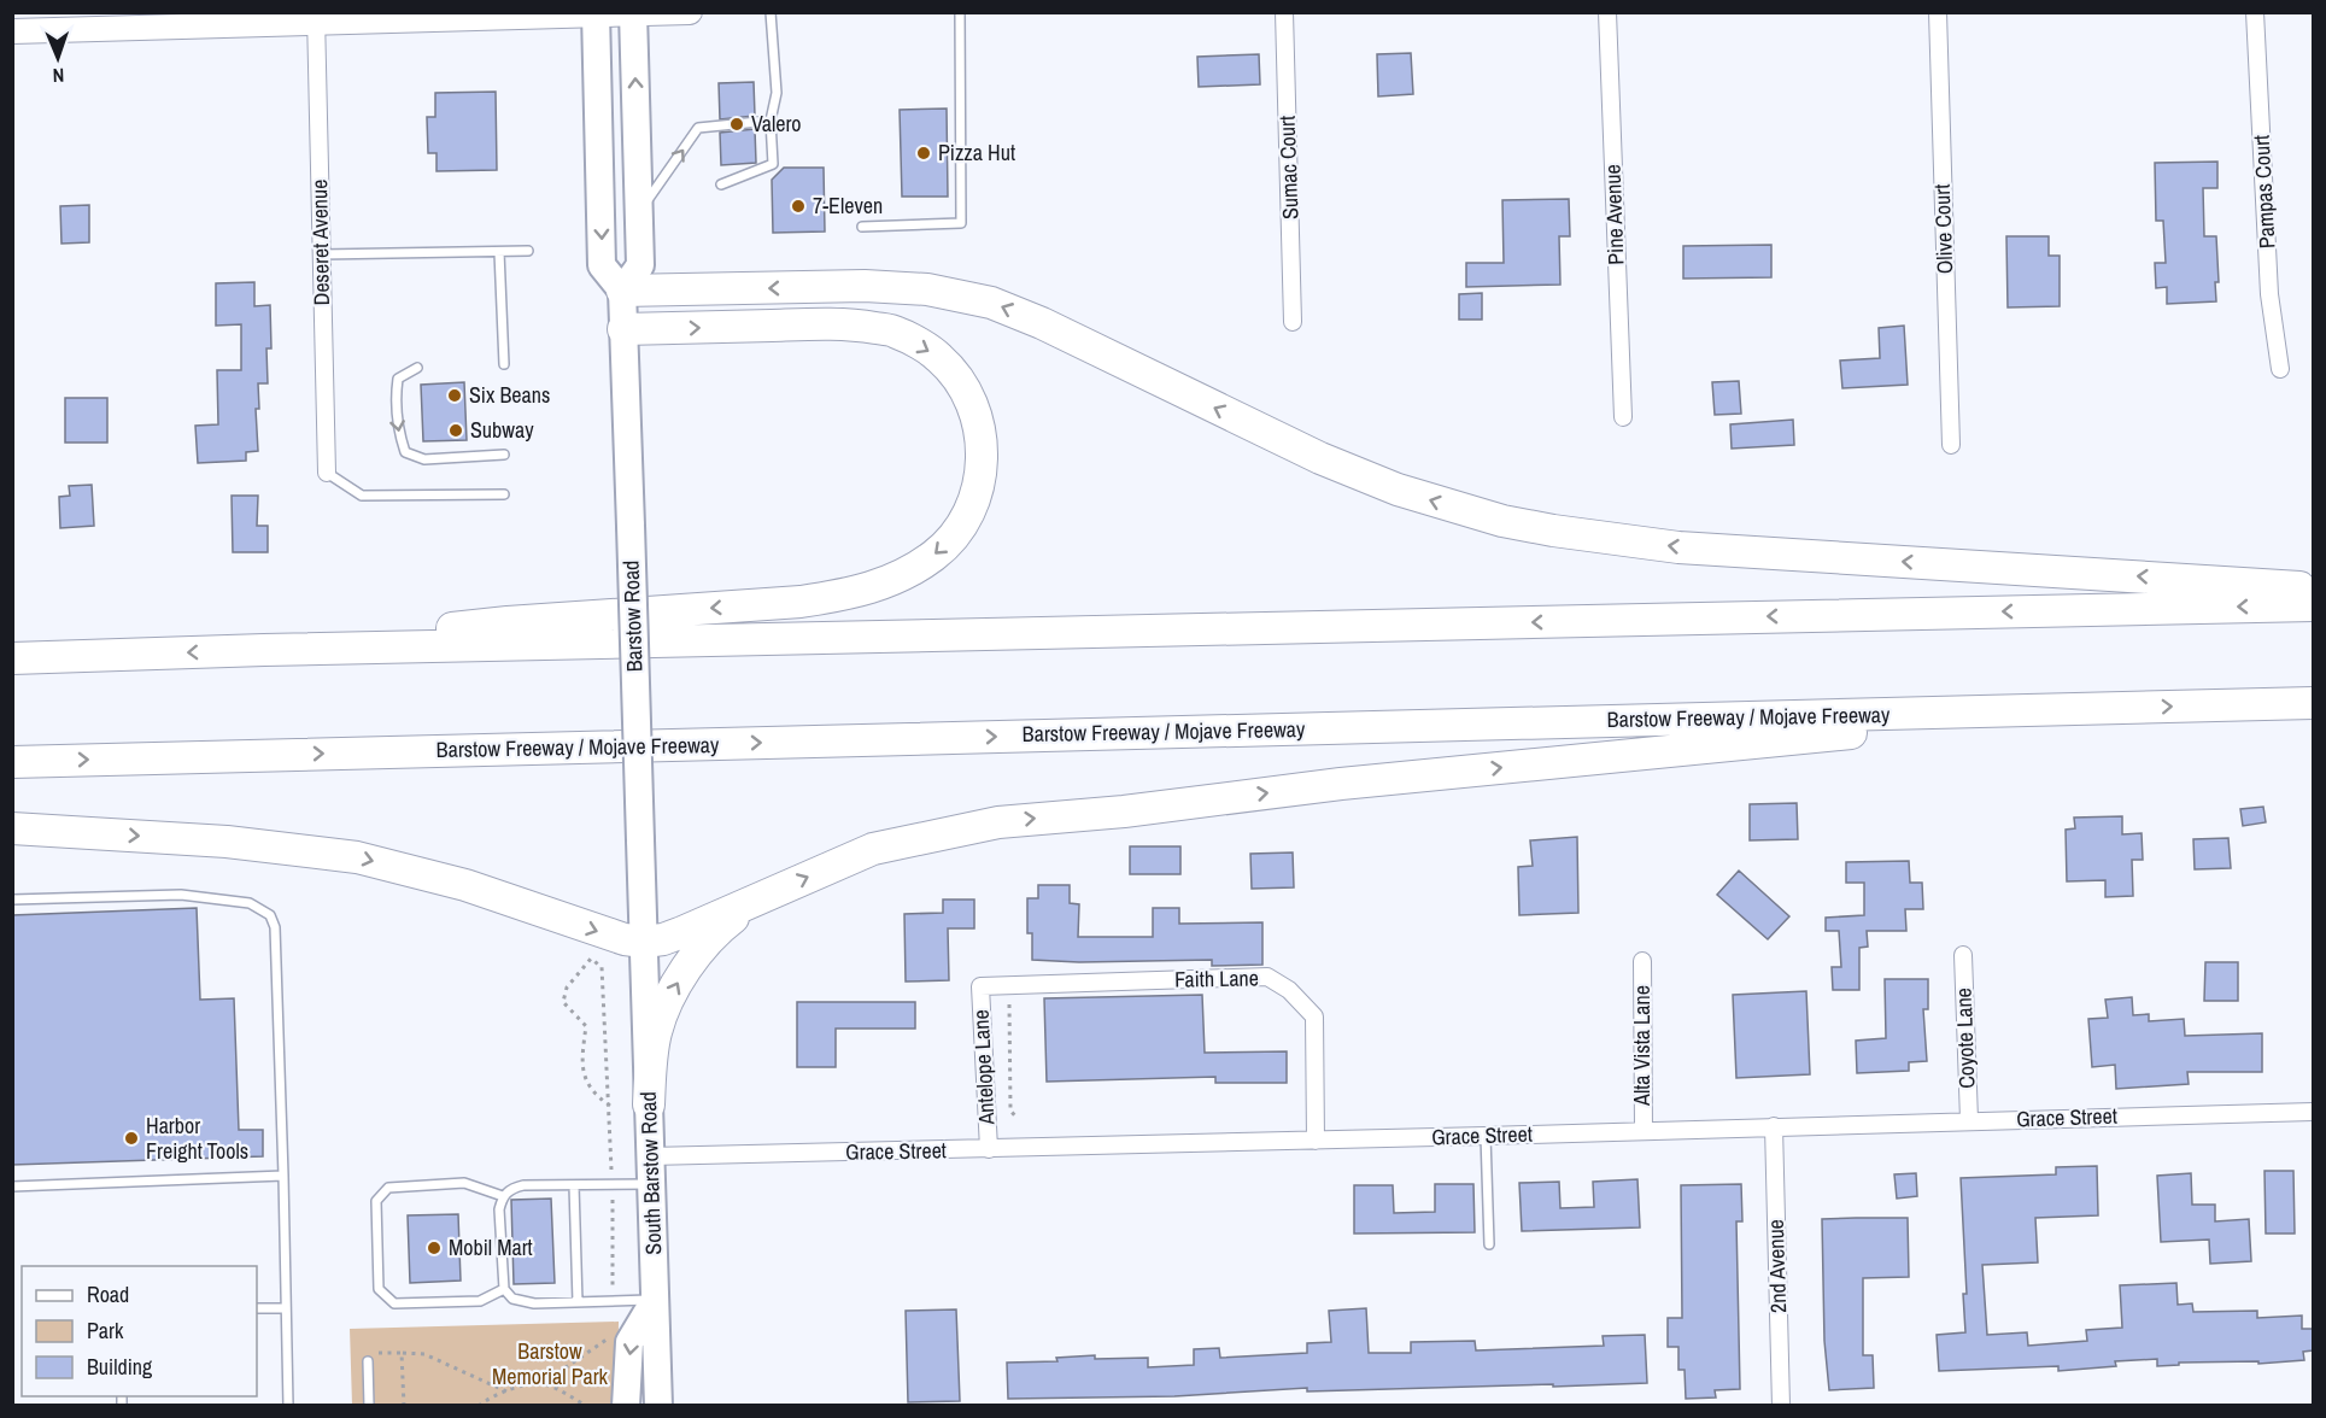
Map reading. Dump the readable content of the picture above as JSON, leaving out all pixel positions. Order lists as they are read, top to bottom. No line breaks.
{"streets":{"highway":["Barstow Freeway / Mojave Freeway"],"main road":["Barstow Road","South Barstow Road"],"street":["Sumac Court","Pampas Court","Pine Avenue","Olive Court","Deseret Avenue","Faith Lane","Coyote Lane","Alta Vista Lane","Antelope Lane","Grace Street","2nd Avenue"]},"crossings":[["Barstow Road","South Barstow Road"],["Faith Lane","Antelope Lane"],["Faith Lane","Grace Street"],["Coyote Lane","Grace Street"],["Alta Vista Lane","Grace Street"],["Antelope Lane","Grace Street"],["Grace Street","South Barstow Road"],["Grace Street","2nd Avenue"]],"parks":["Barstow Memorial Park"],"places":["Valero","Pizza Hut","7-Eleven","Six Beans","Subway","Harbor Freight Tools","Mobil Mart"],"legend":["Road","Park","Building"],"north":"bottom"}
